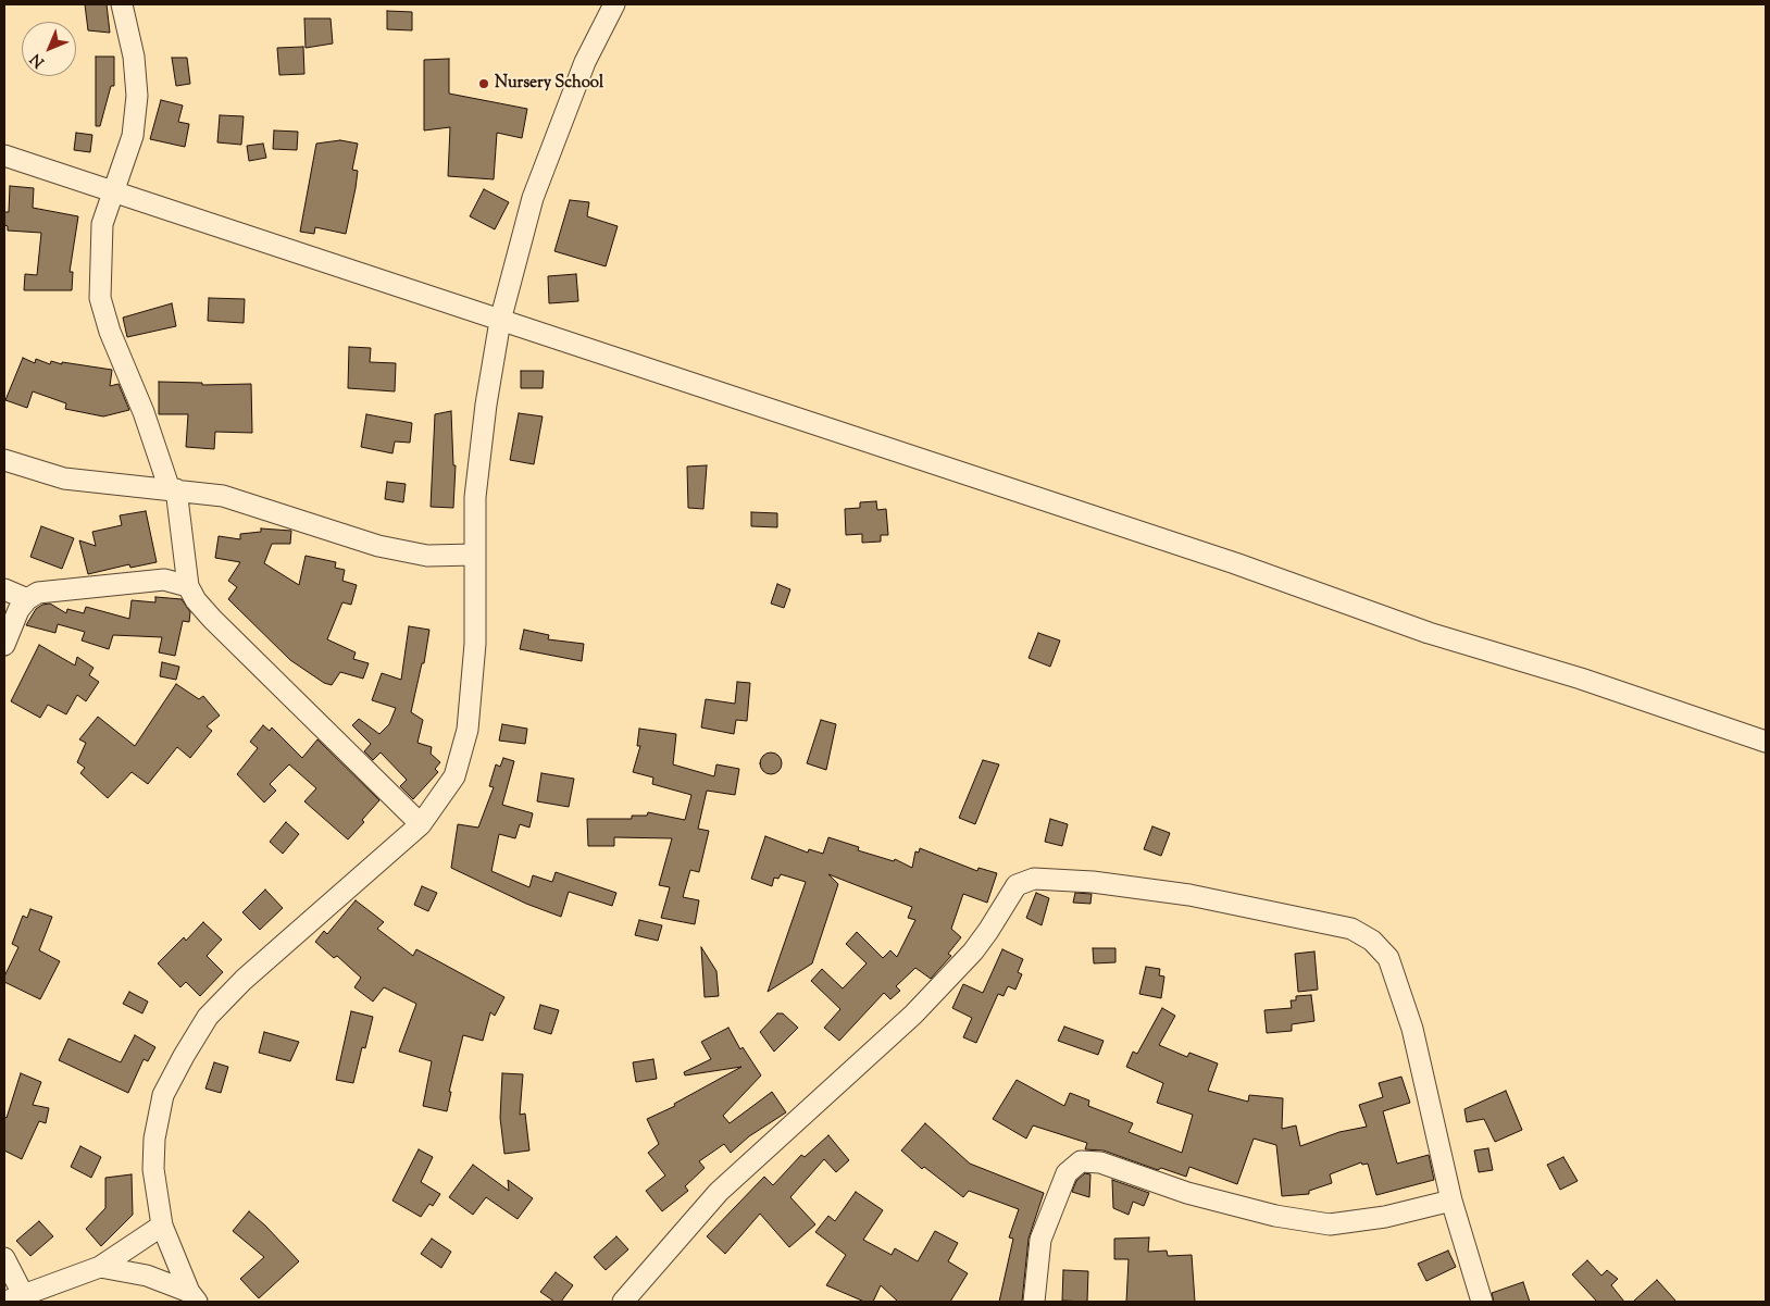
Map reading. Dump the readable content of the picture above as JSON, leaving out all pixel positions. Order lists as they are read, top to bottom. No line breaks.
{"places":["Nursery School"],"north":"bottom left"}
